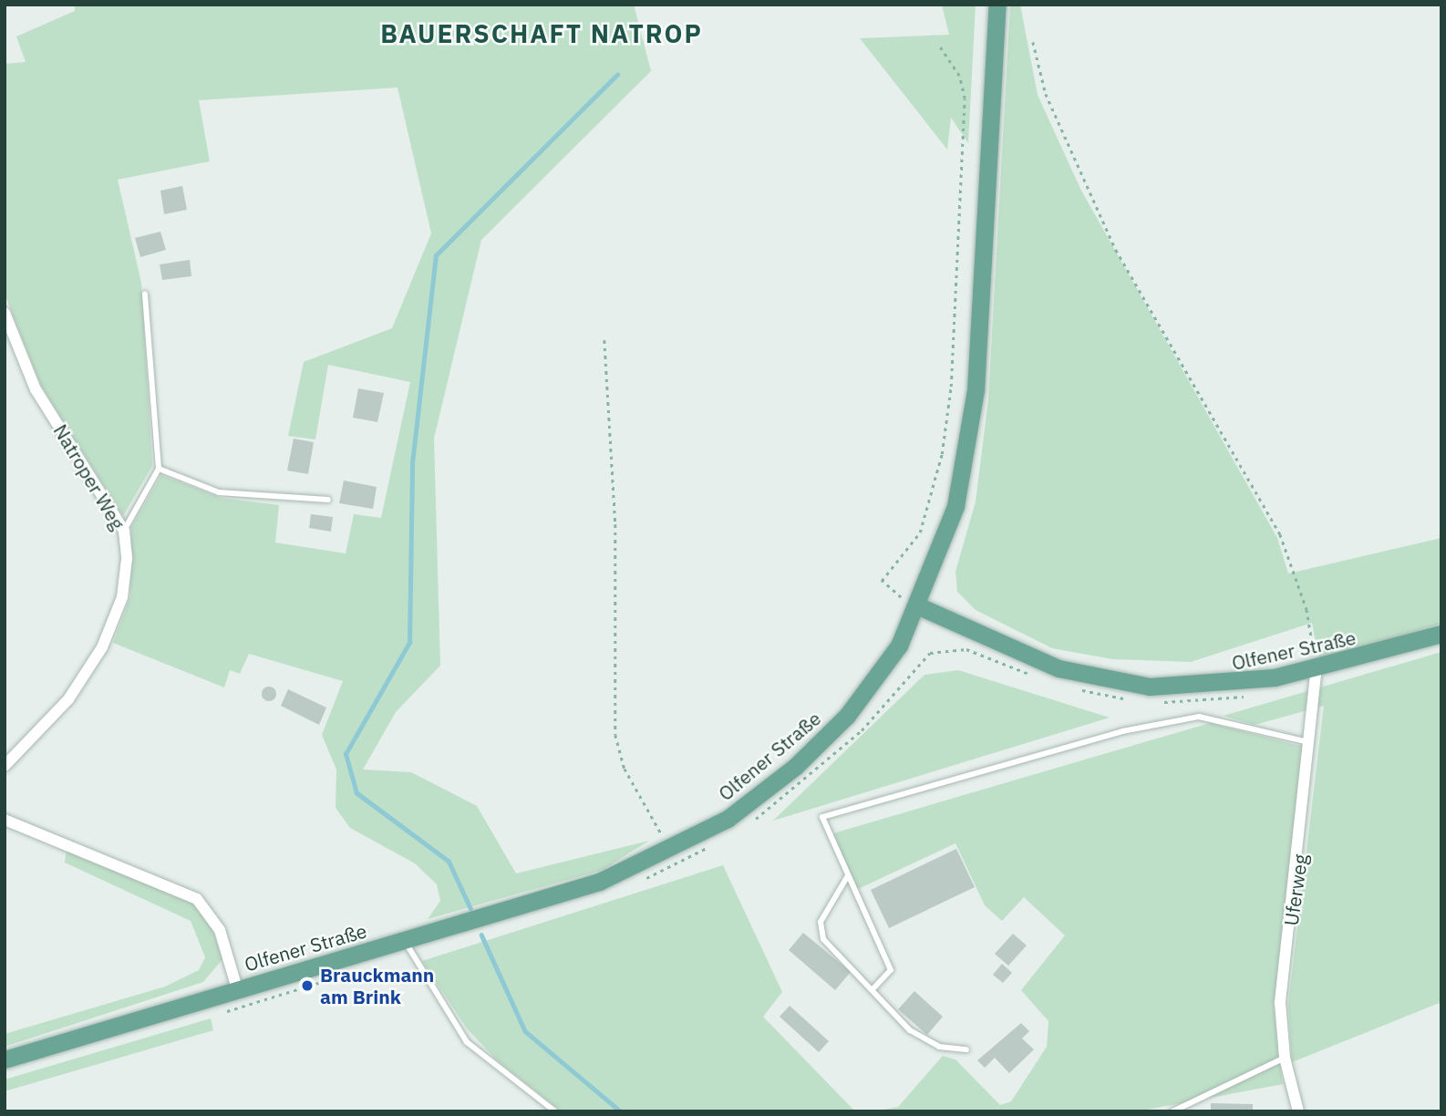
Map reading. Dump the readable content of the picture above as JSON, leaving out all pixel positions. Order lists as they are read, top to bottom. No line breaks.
{"streets":{"main road":["Olfener Straße"],"street":["Natroper Weg","Uferweg"]},"crossings":[["Olfener Straße","Uferweg"]],"districts":["BAUERSCHAFT NATROP"],"places":["Brauckmann am Brink"]}
